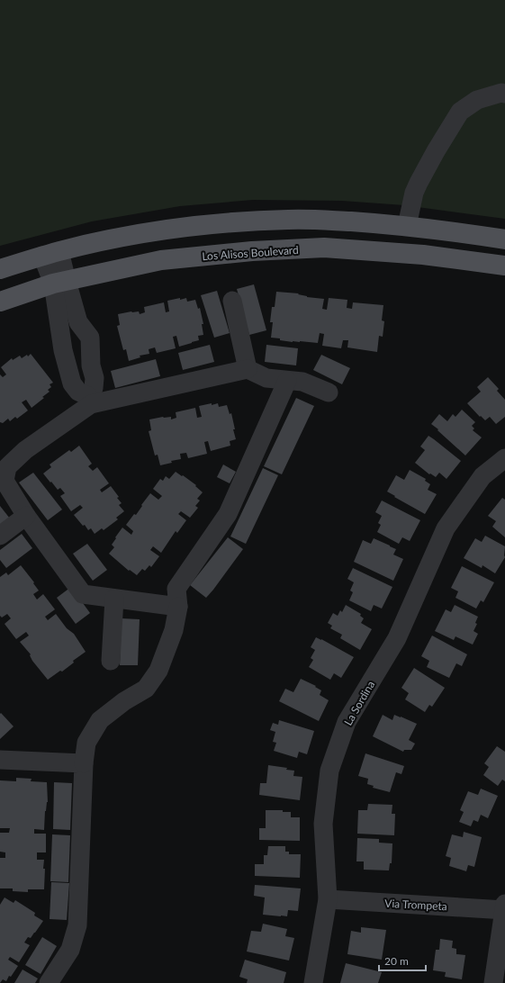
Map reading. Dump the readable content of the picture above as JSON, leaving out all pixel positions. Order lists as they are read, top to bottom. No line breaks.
{"streets":{"main road":["Los Alisos Boulevard"],"street":["La Sordina","Via Trompeta"]},"crossings":[["La Sordina","Via Trompeta"]],"scale_bar":"20 m"}
